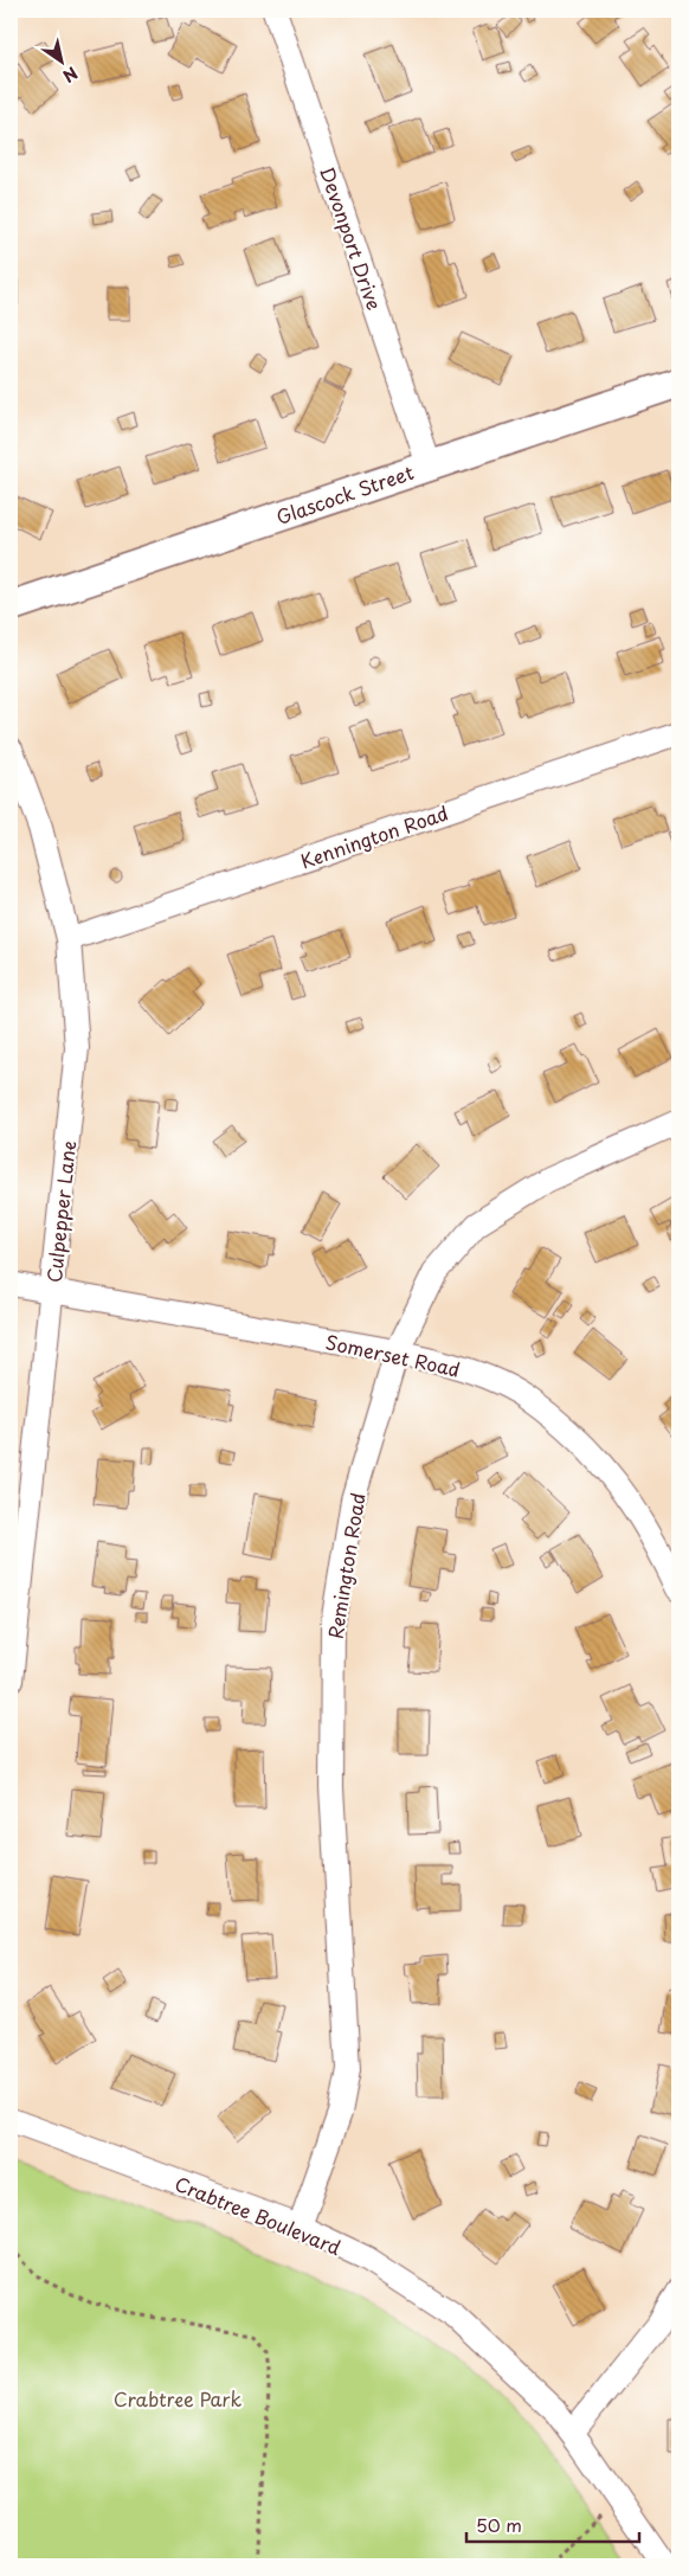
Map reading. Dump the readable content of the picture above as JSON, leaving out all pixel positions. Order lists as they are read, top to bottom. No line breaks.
{"streets":{"street":["Devonport Drive","Glascock Street","Kennington Road","Culpepper Lane","Somerset Road","Remington Road","Crabtree Boulevard"]},"crossings":[["Devonport Drive","Glascock Street"],["Kennington Road","Culpepper Lane"],["Culpepper Lane","Somerset Road"],["Somerset Road","Remington Road"],["Remington Road","Crabtree Boulevard"]],"parks":["Crabtree Park"],"scale_bar":"50 m","north":"bottom right"}
